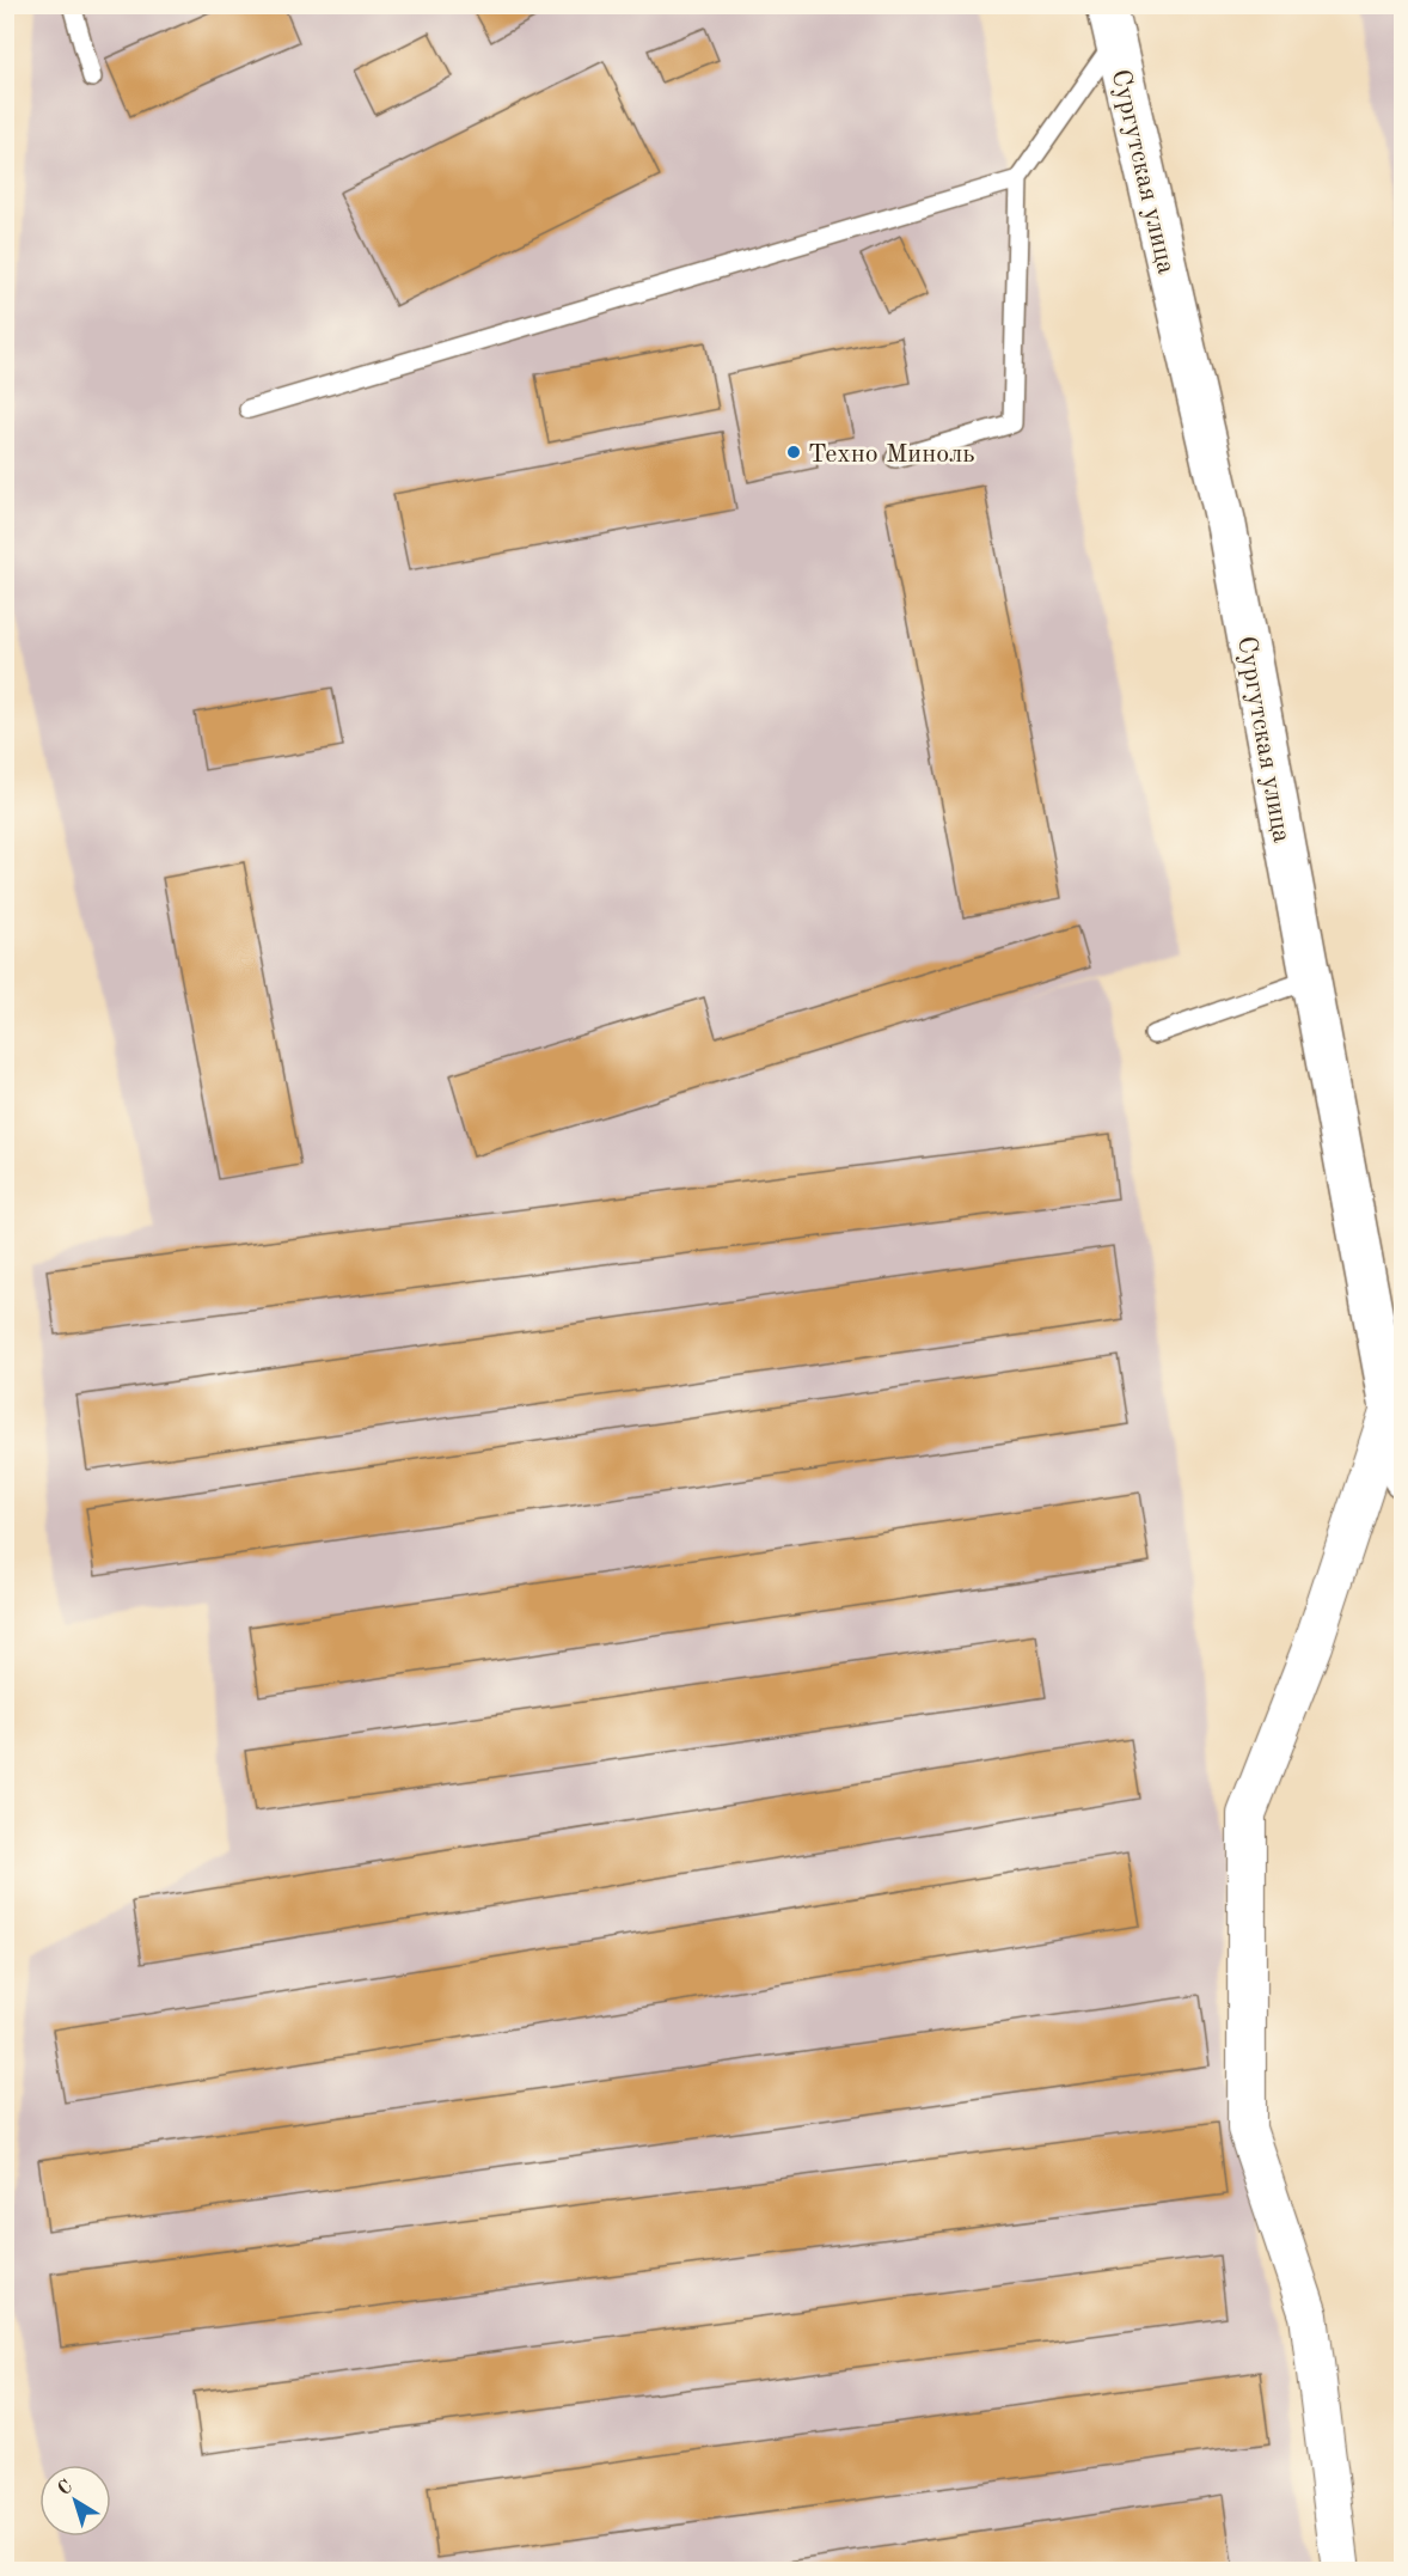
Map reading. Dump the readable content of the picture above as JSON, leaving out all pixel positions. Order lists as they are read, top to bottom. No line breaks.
{"streets":{"street":["Сургутская улица"]},"places":["Техно Миноль"],"north":"top left"}
